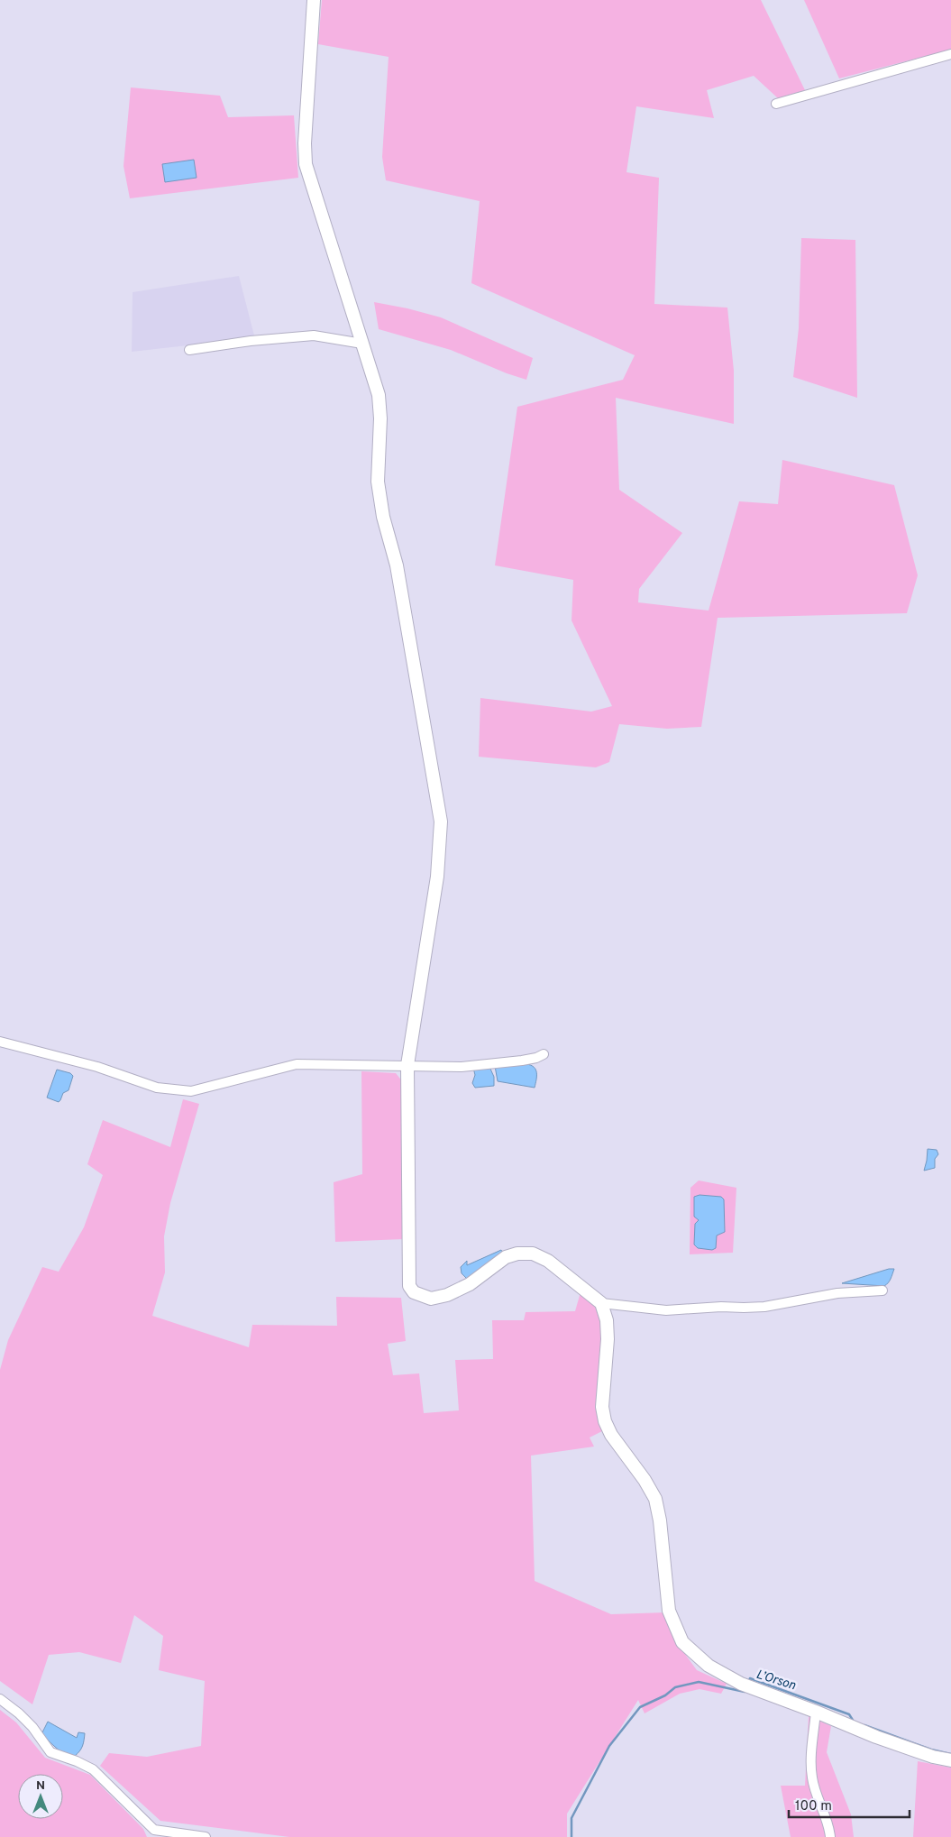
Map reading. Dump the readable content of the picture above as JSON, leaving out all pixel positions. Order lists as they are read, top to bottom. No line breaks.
{"water":["L’Orson"],"scale_bar":"100 m","north":"top"}
